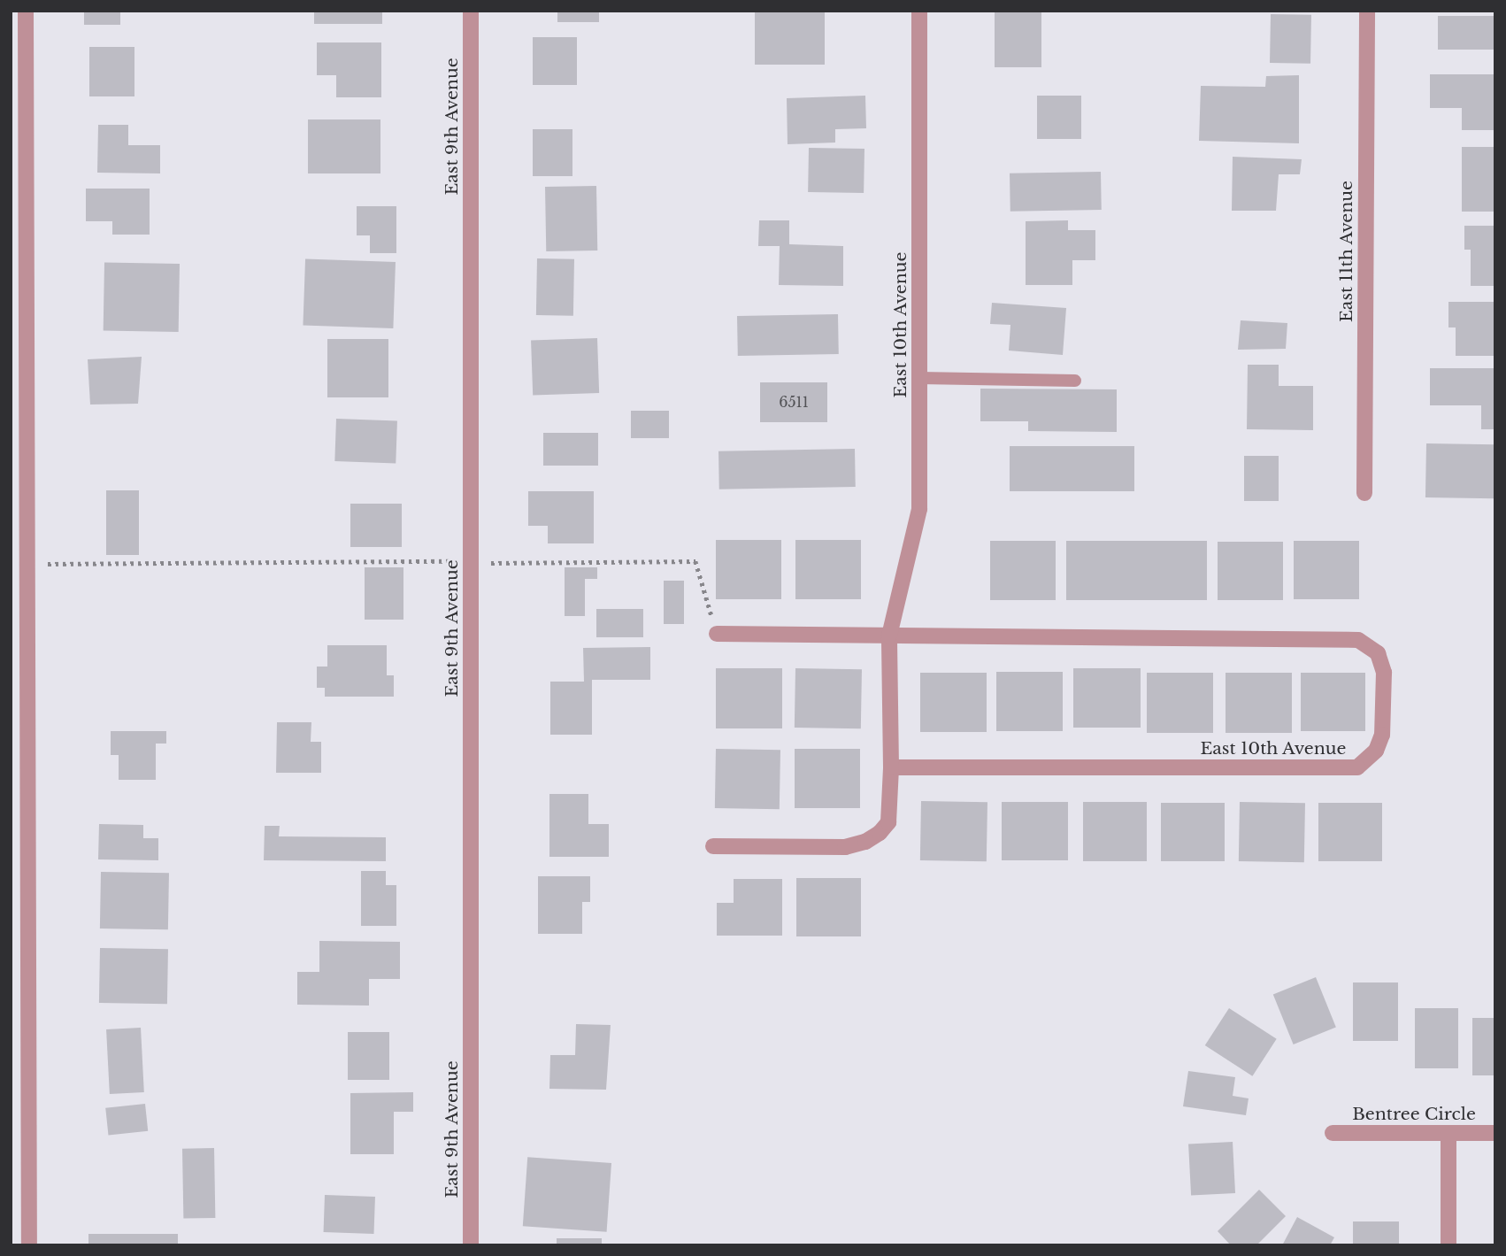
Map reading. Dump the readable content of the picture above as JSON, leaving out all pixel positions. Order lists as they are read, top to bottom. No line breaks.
{"streets":{"street":["East 9th Avenue","East 11th Avenue","East 10th Avenue","Bentree Circle"]},"house_numbers":["6511"]}
